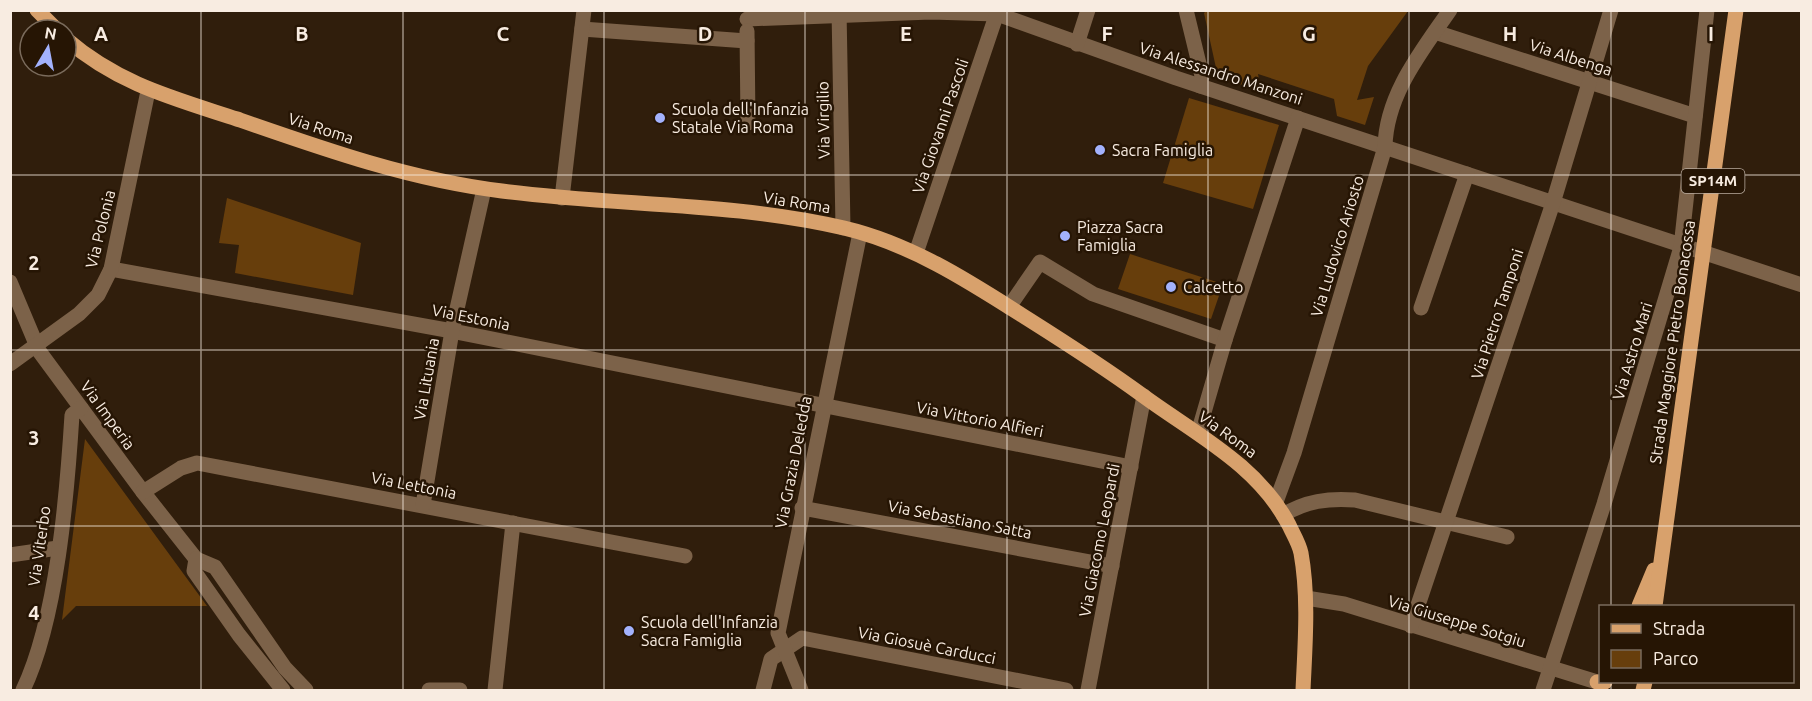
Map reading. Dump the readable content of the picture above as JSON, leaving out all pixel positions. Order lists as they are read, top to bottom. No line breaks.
{"streets":{"main road":["Via Roma","SP14M","Strada Maggiore Pietro Bonacossa"],"street":["Via Albenga","Via Alessandro Manzoni","Via Virgilio","Via Giovanni Pascoli","Via Polonia","Via Ludovico Ariosto","Via Pietro Tamponi","Via Estonia","Via Astro Mari","Via Lituania","Via Imperia","Via Vittorio Alfieri","Via Grazia Deledda","Via Lettonia","Via Sebastiano Satta","Via Giacomo Leopardi","Via Viterbo","Via Giuseppe Sotgiu","Via Giosuè Carducci"]},"crossings":[["Via Albenga","Via Ludovico Ariosto"],["Via Albenga","Via Pietro Tamponi"],["Via Albenga","Via Astro Mari"],["Via Alessandro Manzoni","Via Virgilio"],["Via Alessandro Manzoni","Via Giovanni Pascoli"],["Via Alessandro Manzoni","Via Ludovico Ariosto"],["Via Alessandro Manzoni","Via Pietro Tamponi"],["Via Alessandro Manzoni","Via Astro Mari"],["Via Virgilio","Via Roma"],["Via Giovanni Pascoli","Via Roma"],["Via Roma","Via Polonia"],["Via Roma","Via Ludovico Ariosto"],["Via Roma","Via Lituania"],["Via Roma","Via Grazia Deledda"],["Via Roma","Via Giacomo Leopardi"],["Via Roma","Via Giuseppe Sotgiu"],["Via Polonia","Via Estonia"],["Via Polonia","Via Imperia"],["Via Pietro Tamponi","Via Giuseppe Sotgiu"],["Via Estonia","Via Lituania"],["Via Estonia","Via Vittorio Alfieri"],["Via Estonia","Via Grazia Deledda"],["Via Astro Mari","Via Giuseppe Sotgiu"],["Via Lituania","Via Lettonia"],["Via Imperia","Via Lettonia"],["Via Imperia","Via Viterbo"],["Via Vittorio Alfieri","Via Grazia Deledda"],["Via Vittorio Alfieri","Via Giacomo Leopardi"],["Via Grazia Deledda","Via Sebastiano Satta"],["Via Grazia Deledda","Via Giosuè Carducci"],["Via Sebastiano Satta","Via Giacomo Leopardi"]],"places":["Scuola dell'Infanzia Statale Via Roma","Sacra Famiglia","Piazza Sacra Famiglia","Calcetto","Scuola dell'Infanzia Sacra Famiglia"],"legend":["Strada","Parco"],"north":"top","grid":{"columns":["A","B","C","D","E","F","G","H","I"],"rows":["2","3","4"]}}
